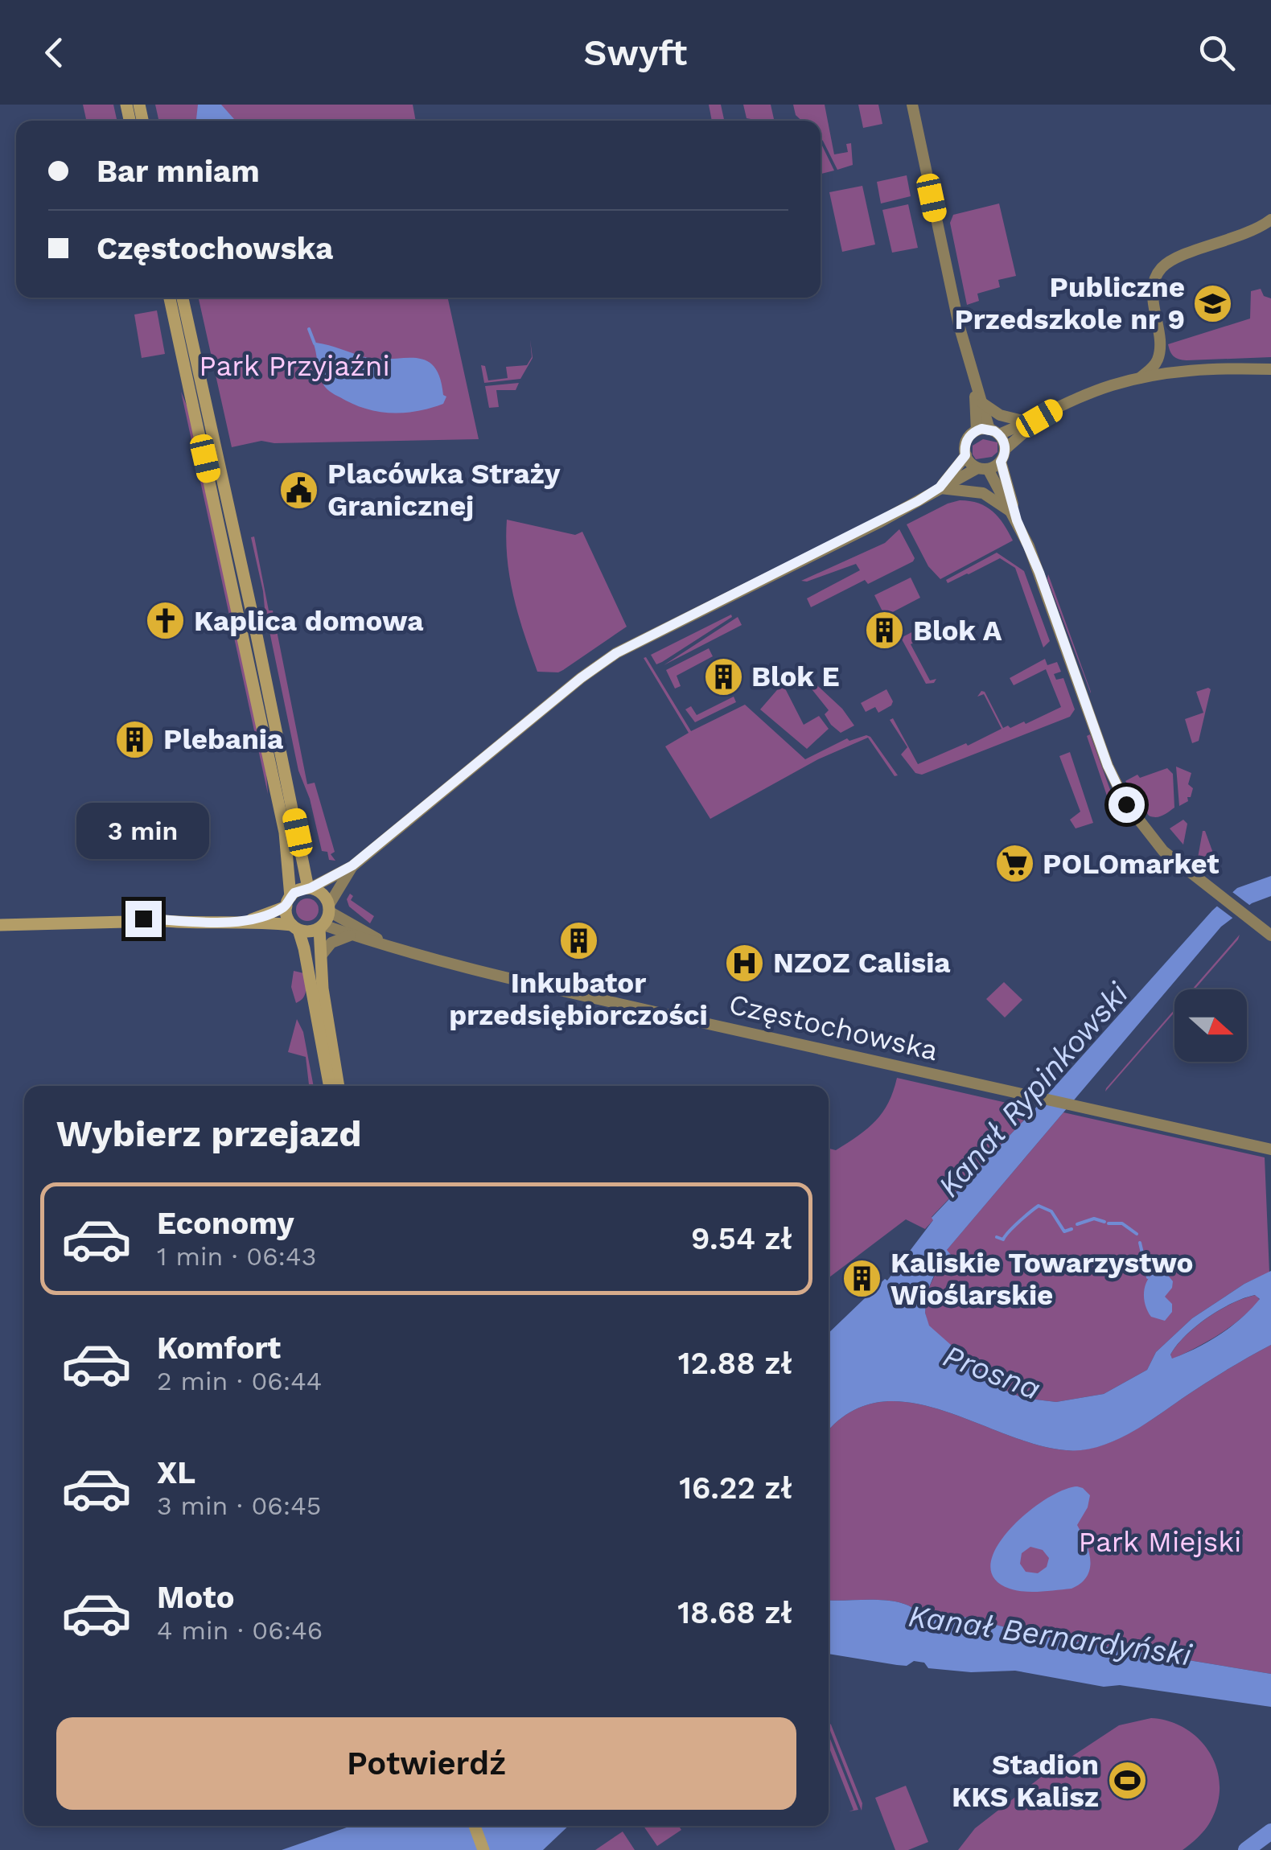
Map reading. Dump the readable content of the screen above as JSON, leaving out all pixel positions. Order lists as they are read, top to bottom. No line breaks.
{"streets":{"street":["Częstochowska"]},"water":["Kanał Rypinkowski","Prosna","Kanał Bernardyński"],"parks":["Park Przyjaźni","Park Miejski"],"places":{"school or university":["Publiczne Przedszkole nr 9"],"public building":["Placówka Straży Granicznej"],"church":["Kaplica domowa"],"building":["Blok A","Blok E","Plebania","Inkubator przedsiębiorczości","Kaliskie Towarzystwo Wioślarskie"],"supermarket":["POLOmarket"],"hospital":["NZOZ Calisia"],"sports":["Stadion KKS Kalisz"]},"north":"right","page":{"header":"Swyft","banner":["Bar mniam","Częstochowska"],"bubble":"3 min","heading":"Wybierz przejazd","list":[{"name":"Economy","note":"1 min · 06:43","value":"9.54 zł"},{"name":"Komfort","note":"2 min · 06:44","value":"12.88 zł"},{"name":"XL","note":"3 min · 06:45","value":"16.22 zł"},{"name":"Moto","note":"4 min · 06:46","value":"18.68 zł"}],"buttons":"Potwierdź"}}
